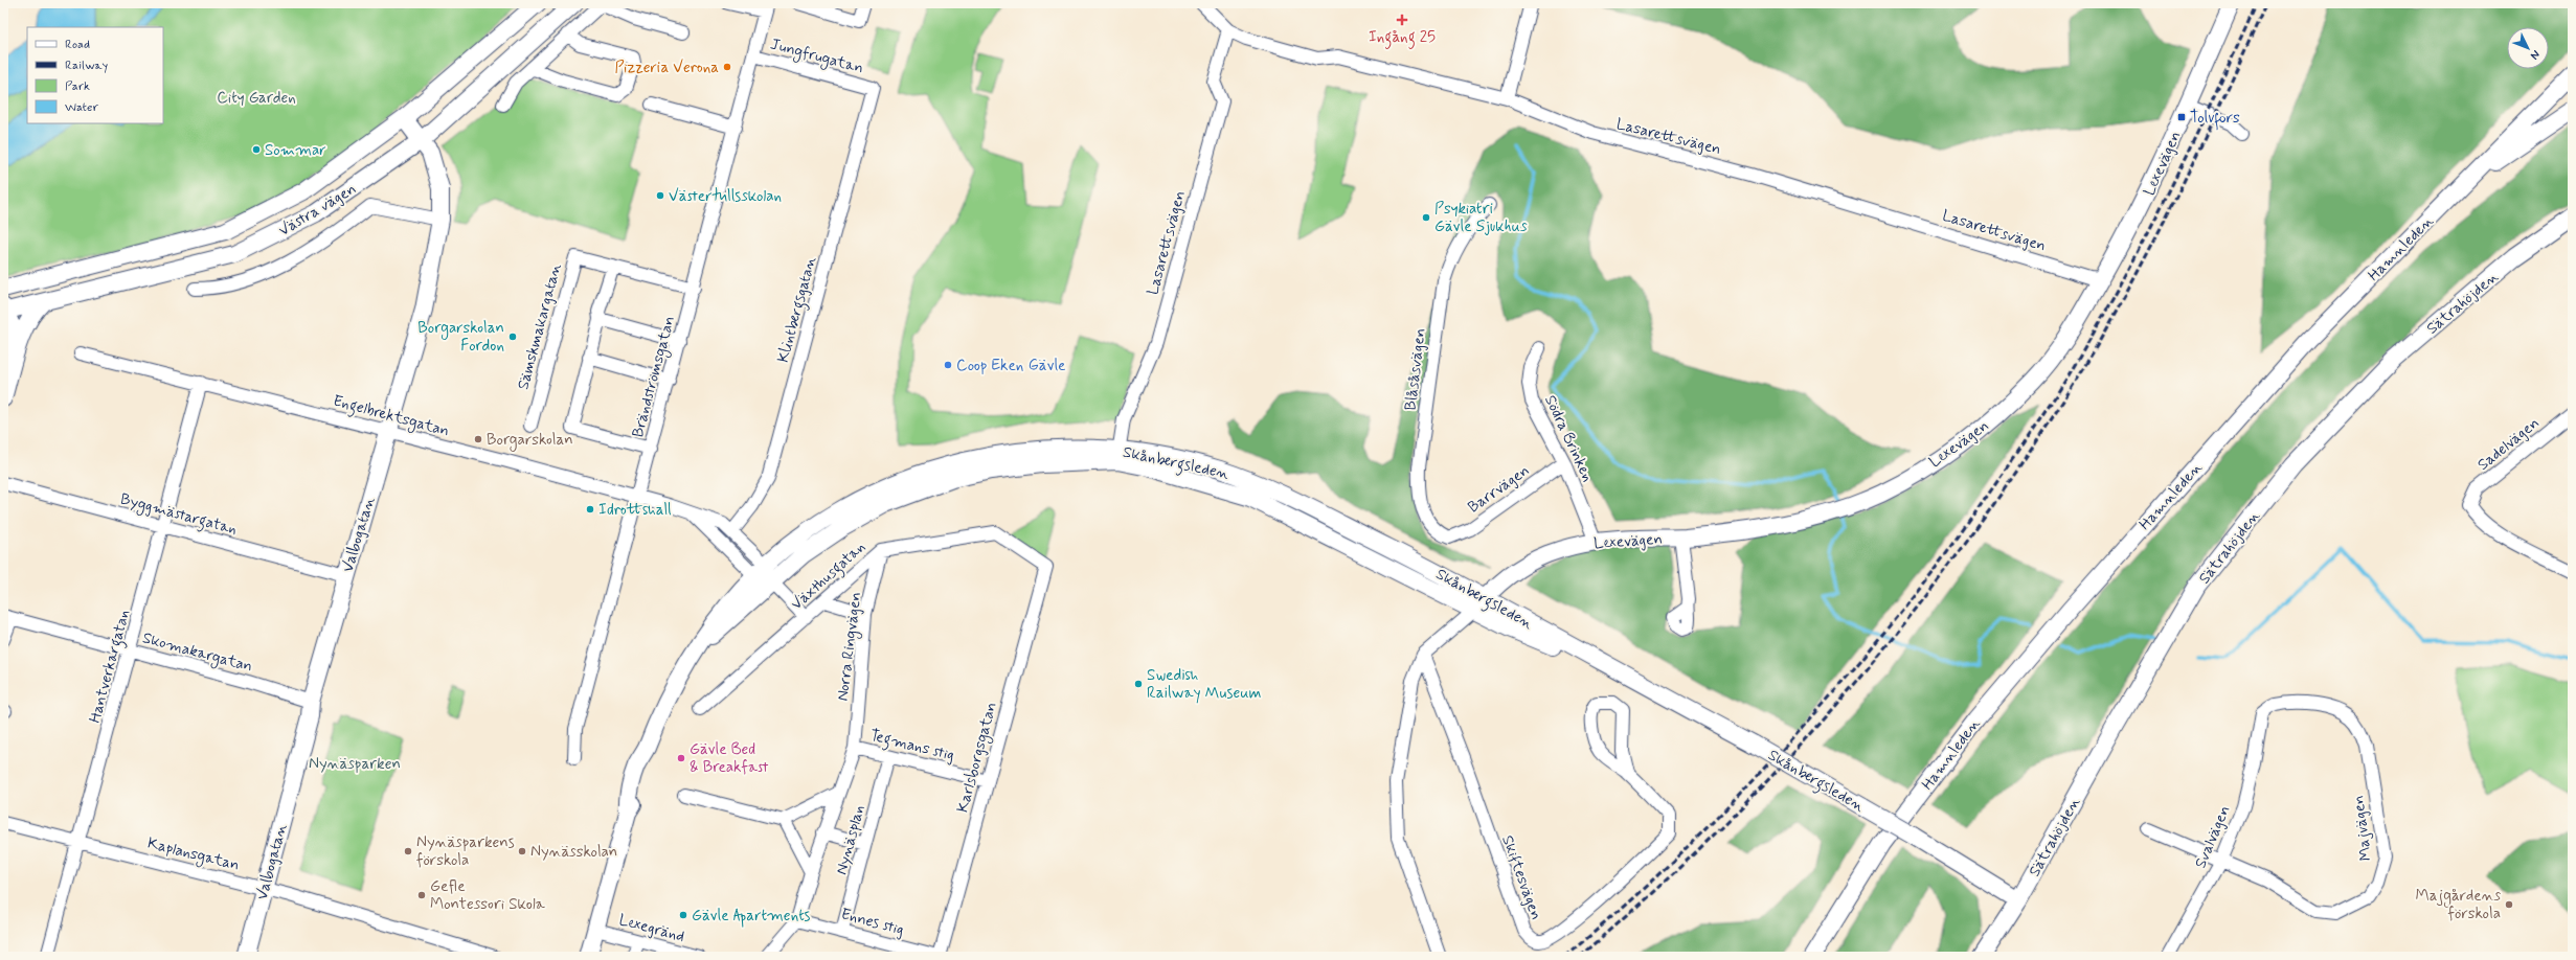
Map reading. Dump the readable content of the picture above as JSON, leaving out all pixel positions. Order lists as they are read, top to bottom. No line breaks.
{"streets":{"street":["Jungfrugatan","Lasarettsvägen","Lexevägen","Västra vägen","Hamnleden","Sätrahöjden","Klintbergsgatan","Sämskmakargatan","Blåsåsvägen","Brändströmsgatan","Engelbrektsgatan","Södra Brinken","Sadelvägen","Skånbergsleden","Barrvägen","Byggmästargatan","Valbogatan","Växthusgatan","Norra Ringvägen","Skomakargatan","Hantverkargatan","Tegmans stig","Karlsborgsgatan","Majvägen","Svalvägen","Nynäsplan","Kaplansgatan","Skiftesvägen","Ennes stig","Lexegränd"]},"crossings":[["Jungfrugatan","Klintbergsgatan"],["Jungfrugatan","Brändströmsgatan"],["Lasarettsvägen","Lexevägen"],["Lasarettsvägen","Skånbergsleden"],["Lexevägen","Södra Brinken"],["Lexevägen","Skånbergsleden"],["Västra vägen","Valbogatan"],["Sätrahöjden","Skånbergsleden"],["Klintbergsgatan","Engelbrektsgatan"],["Sämskmakargatan","Brändströmsgatan"],["Blåsåsvägen","Barrvägen"],["Brändströmsgatan","Engelbrektsgatan"],["Engelbrektsgatan","Skånbergsleden"],["Engelbrektsgatan","Valbogatan"],["Engelbrektsgatan","Hantverkargatan"],["Södra Brinken","Barrvägen"],["Skånbergsleden","Lexegränd"],["Byggmästargatan","Valbogatan"],["Byggmästargatan","Hantverkargatan"],["Valbogatan","Skomakargatan"],["Valbogatan","Kaplansgatan"],["Växthusgatan","Norra Ringvägen"],["Växthusgatan","Karlsborgsgatan"],["Norra Ringvägen","Tegmans stig"],["Norra Ringvägen","Nynäsplan"],["Skomakargatan","Hantverkargatan"],["Hantverkargatan","Kaplansgatan"],["Tegmans stig","Karlsborgsgatan"],["Tegmans stig","Nynäsplan"],["Karlsborgsgatan","Ennes stig"],["Majvägen","Svalvägen"],["Nynäsplan","Ennes stig"]],"parks":["City Garden","Nynäsparken"],"places":{"health":["Ingång 25"],"other":["Pizzeria Verona","Sommar","Västertullsskolan","Psykiatri Gävle Sjukhus","Borgarskolan Fordon","Coop Eken Gävle","Borgarskolan","Idrottshall","Swedish Railway Museum","Gävle Bed & Breakfast","Nynäsparkens förskola","Nynässkolan","Gefle Montessori Skola","Majgårdens förskola","Gävle Apartments"],"transit":["Tolvfors"]},"legend":["Road","Railway","Park","Water"],"north":"bottom right"}
